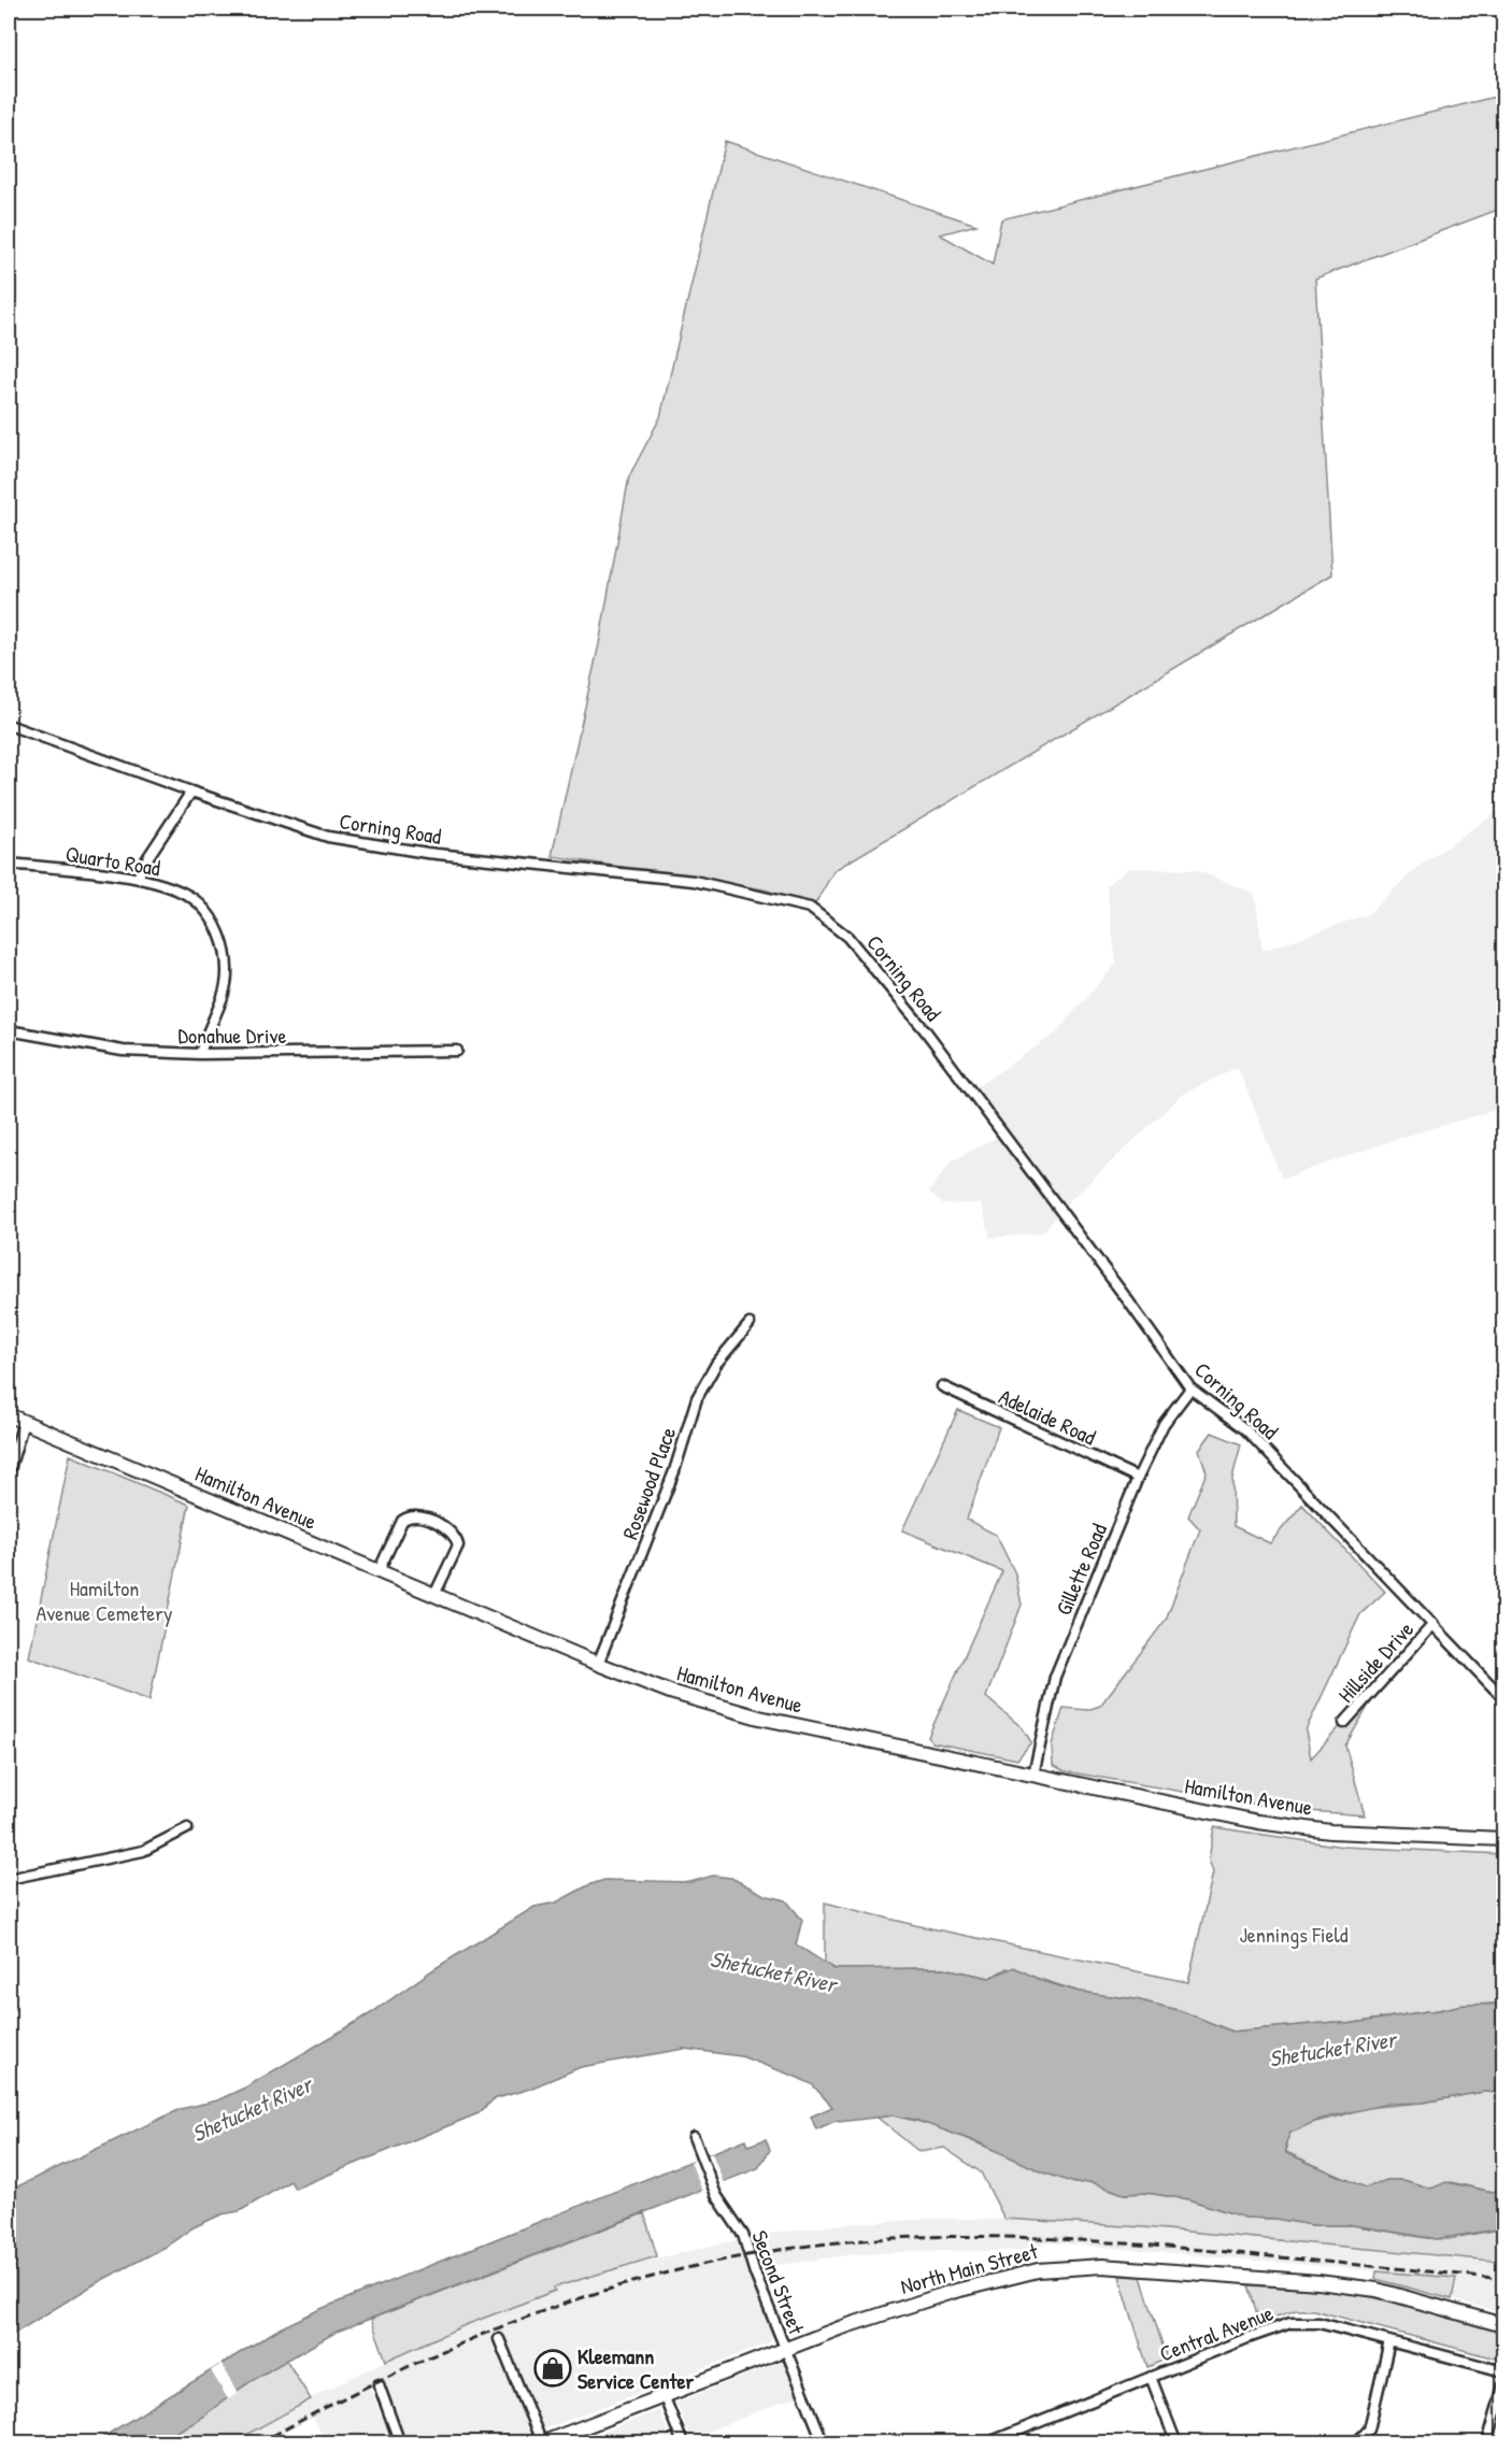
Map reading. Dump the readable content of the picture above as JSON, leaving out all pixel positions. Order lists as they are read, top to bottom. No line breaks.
{"streets":{"main road":["Hamilton Avenue","North Main Street"],"street":["Corning Road","Quarto Road","Donahue Drive","Adelaide Road","Rosewood Place","Gillette Road","Hillside Drive","Second Street","Central Avenue"]},"crossings":[["Corning Road","Gillette Road"],["Corning Road","Hillside Drive"],["Quarto Road","Donahue Drive"],["Adelaide Road","Gillette Road"],["Rosewood Place","Hamilton Avenue"],["Hamilton Avenue","Gillette Road"],["North Main Street","Second Street"]],"water":["Shetucket River"],"parks":["Hamilton Avenue Cemetery","Jennings Field"],"places":{"shop":["Kleemann Service Center"]}}
